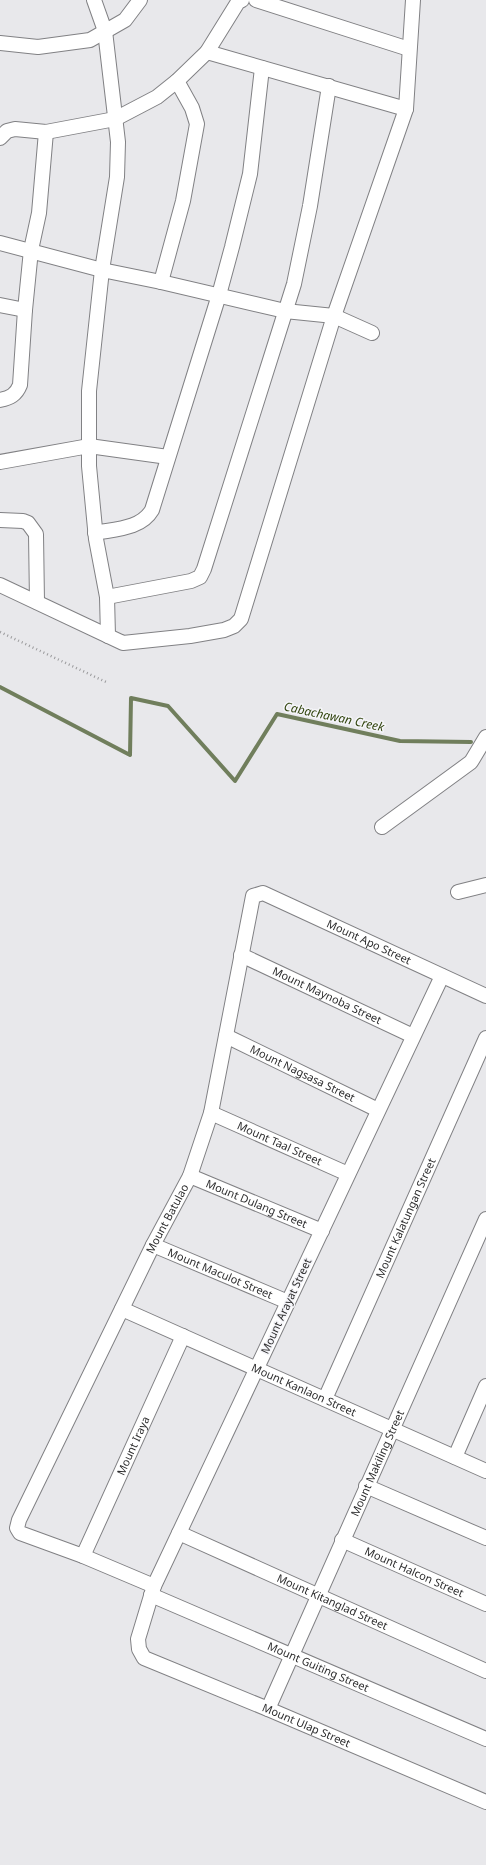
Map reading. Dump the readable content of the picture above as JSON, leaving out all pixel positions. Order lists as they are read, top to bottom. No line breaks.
{"streets":{"street":["Mount Apo Street","Mount Maynoba Street","Mount Nagsasa Street","Mount Taal Street","Mount Dulang Street","Mount Kalatungan Street","Mount Batulao","Mount Maculot Street","Mount Arayat Street","Mount Kanlaon Street","Mount Iraya","Mount Makiling Street","Mount Halcon Street","Mount Kitanglad Street","Mount Guiting Street","Mount Ulap Street"]},"crossings":[["Mount Apo Street","Mount Batulao"],["Mount Apo Street","Mount Arayat Street"],["Mount Maynoba Street","Mount Batulao"],["Mount Maynoba Street","Mount Arayat Street"],["Mount Nagsasa Street","Mount Batulao"],["Mount Nagsasa Street","Mount Arayat Street"],["Mount Taal Street","Mount Batulao"],["Mount Taal Street","Mount Arayat Street"],["Mount Dulang Street","Mount Batulao"],["Mount Dulang Street","Mount Arayat Street"],["Mount Kalatungan Street","Mount Kanlaon Street"],["Mount Batulao","Mount Maculot Street"],["Mount Batulao","Mount Kanlaon Street"],["Mount Batulao","Mount Guiting Street"],["Mount Maculot Street","Mount Arayat Street"],["Mount Arayat Street","Mount Kanlaon Street"],["Mount Arayat Street","Mount Kitanglad Street"],["Mount Arayat Street","Mount Guiting Street"],["Mount Arayat Street","Mount Ulap Street"],["Mount Kanlaon Street","Mount Iraya"],["Mount Kanlaon Street","Mount Makiling Street"],["Mount Iraya","Mount Guiting Street"],["Mount Makiling Street","Mount Halcon Street"],["Mount Makiling Street","Mount Kitanglad Street"],["Mount Makiling Street","Mount Guiting Street"],["Mount Makiling Street","Mount Ulap Street"]],"water":["Cabachawan Creek"]}
